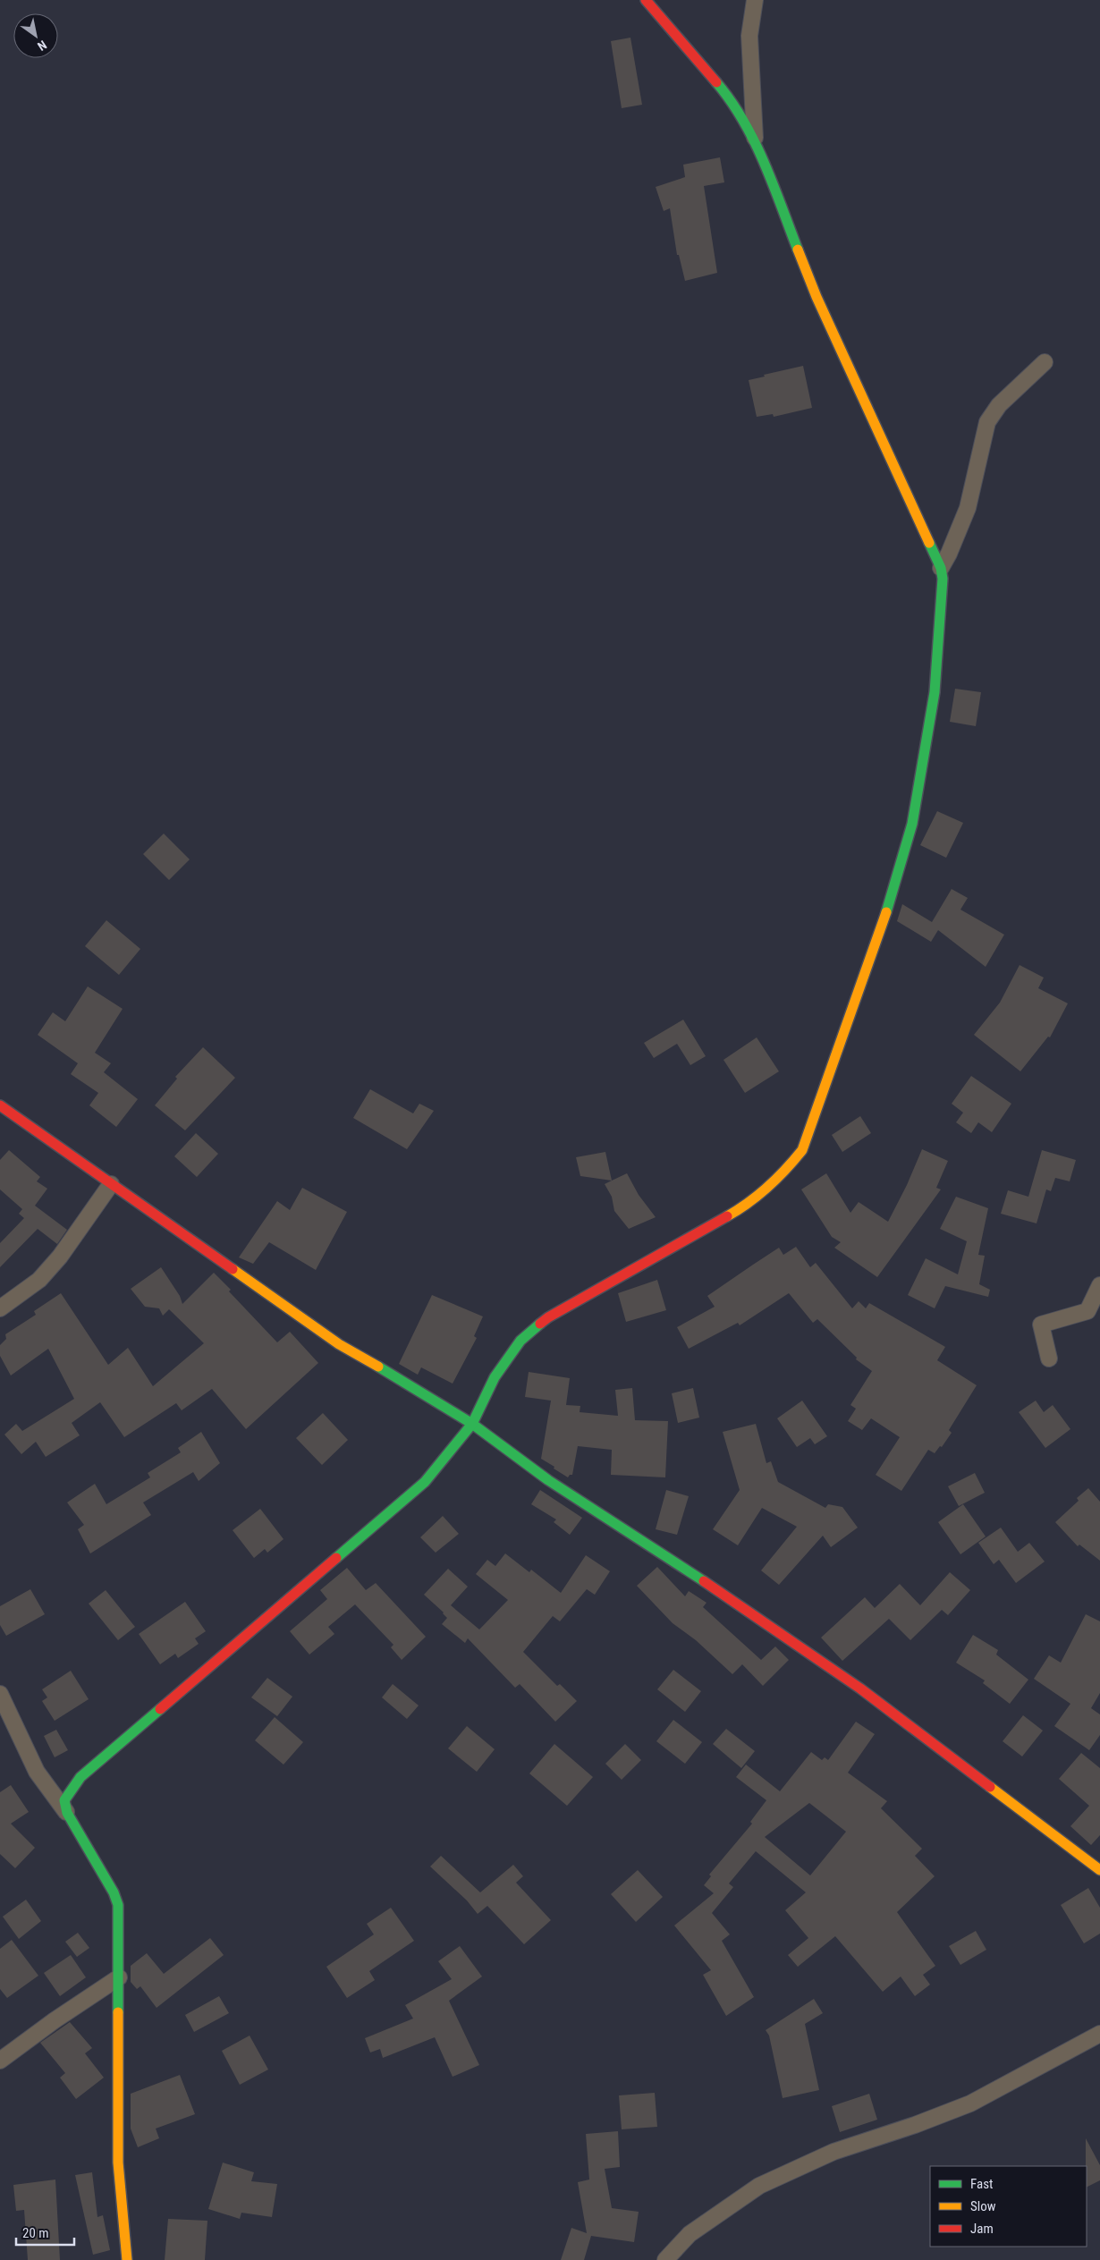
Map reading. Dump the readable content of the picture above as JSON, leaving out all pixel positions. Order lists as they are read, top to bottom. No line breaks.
{"legend":["Fast","Slow","Jam"],"scale_bar":"20 m","north":"bottom right"}
